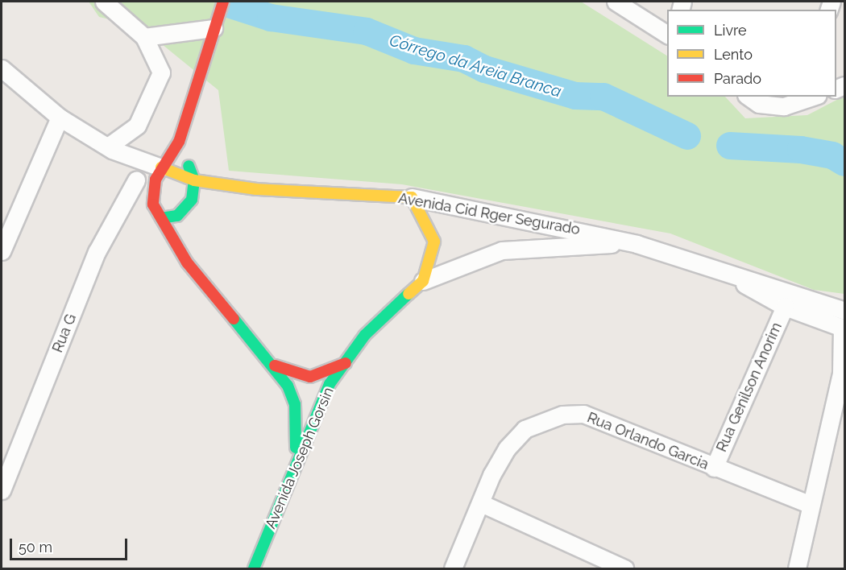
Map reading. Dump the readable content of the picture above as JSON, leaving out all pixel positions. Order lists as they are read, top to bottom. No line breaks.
{"streets":{"street":["Avenida Cid Rger Segurado","Rua G","Rua Genilson Anorim","Rua Orlando Garcia","Avenida Joseph Gorsin"]},"crossings":[["Avenida Cid Rger Segurado","Avenida Joseph Gorsin"],["Rua Genilson Anorim","Rua Orlando Garcia"]],"water":["Córrego da Areia Branca"],"legend":["Livre","Lento","Parado"],"scale_bar":"50 m"}
